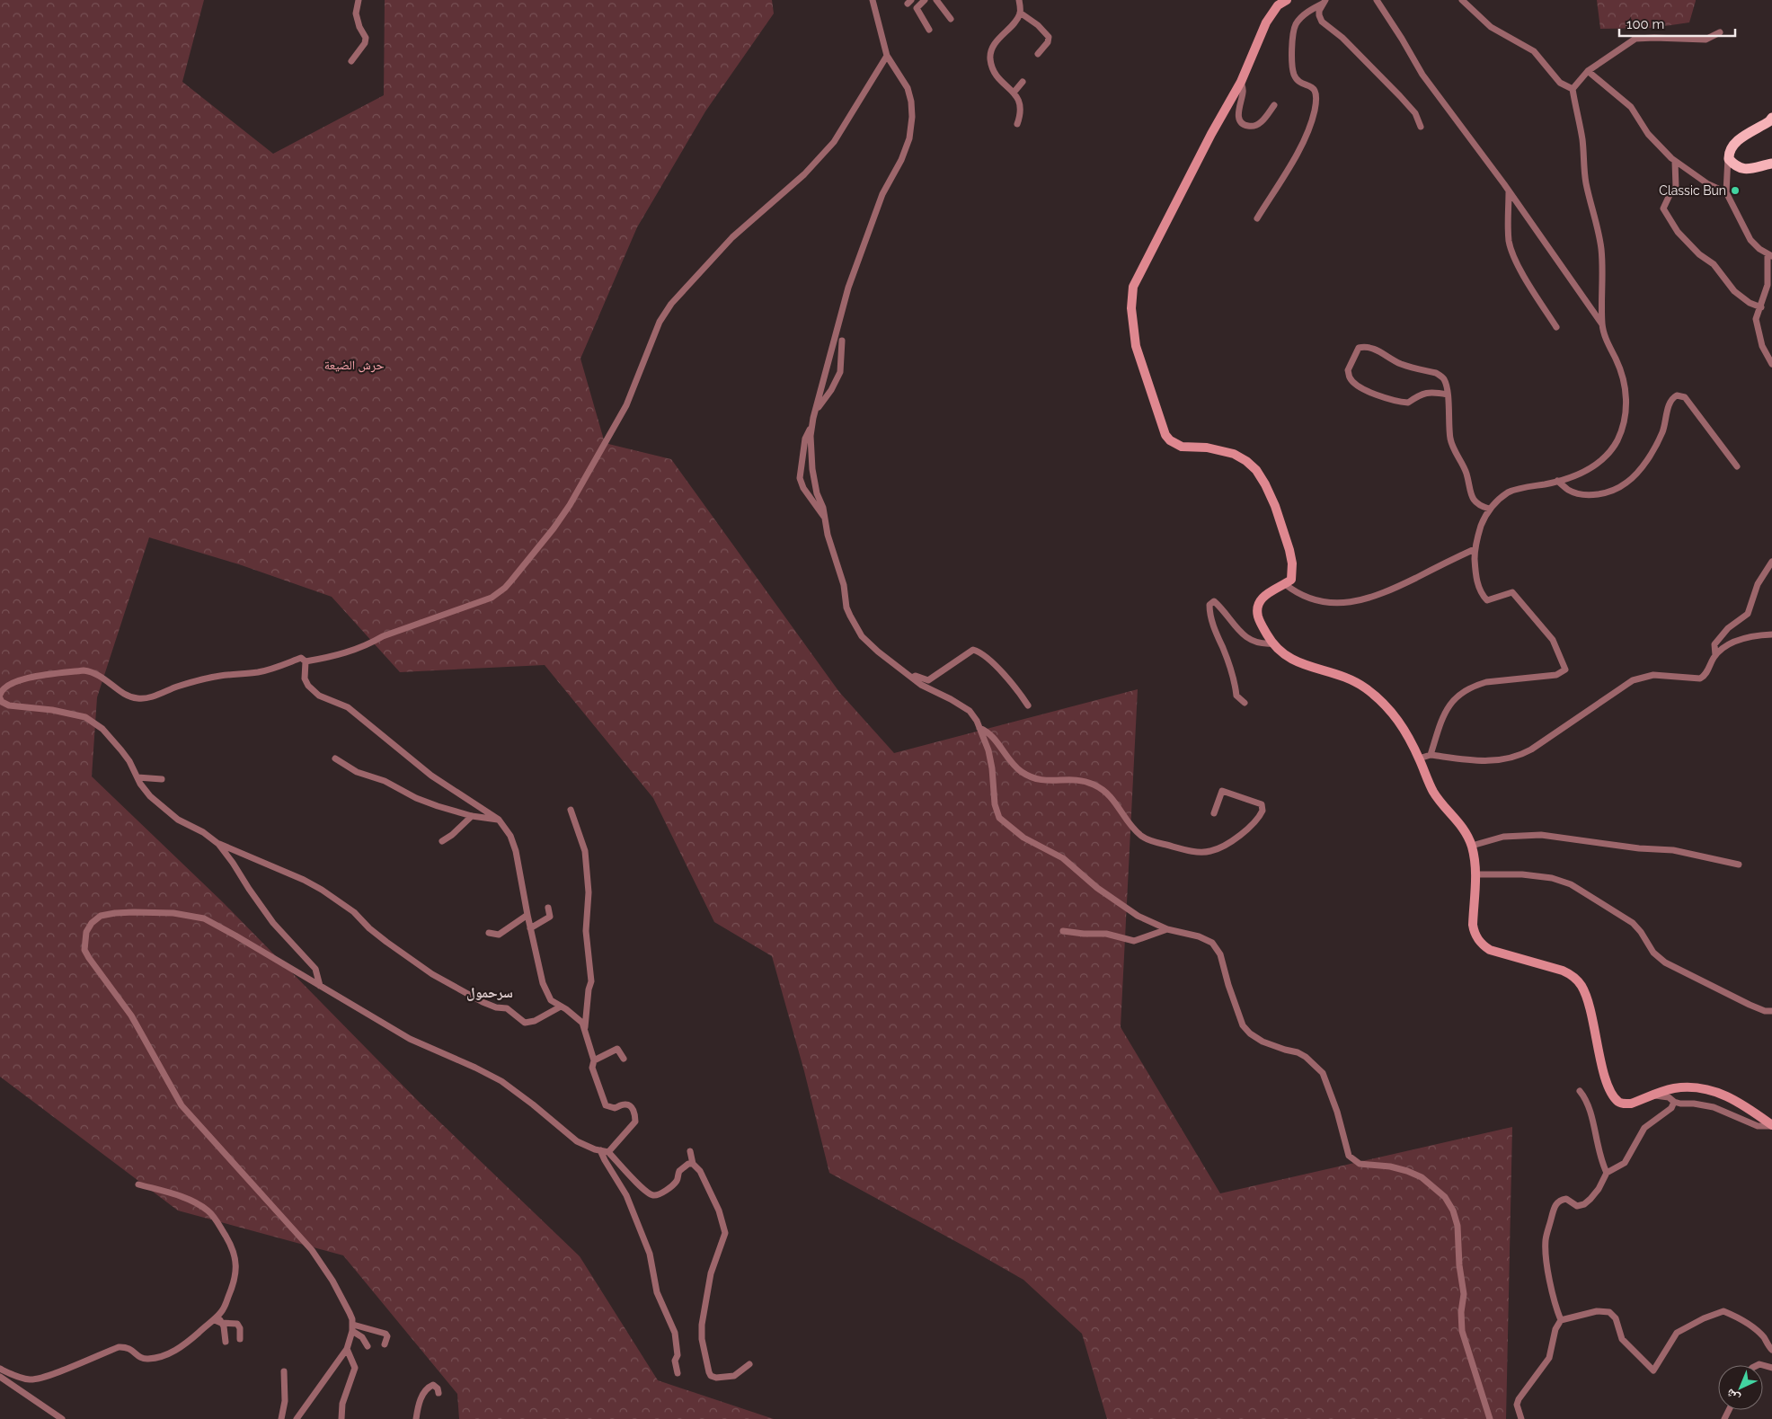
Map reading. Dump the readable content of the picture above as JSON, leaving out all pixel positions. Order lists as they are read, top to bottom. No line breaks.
{"districts":["سرحمول"],"parks":["حرش الضيعة"],"places":["Classic Bun"],"scale_bar":"100 m","north":"bottom left"}
